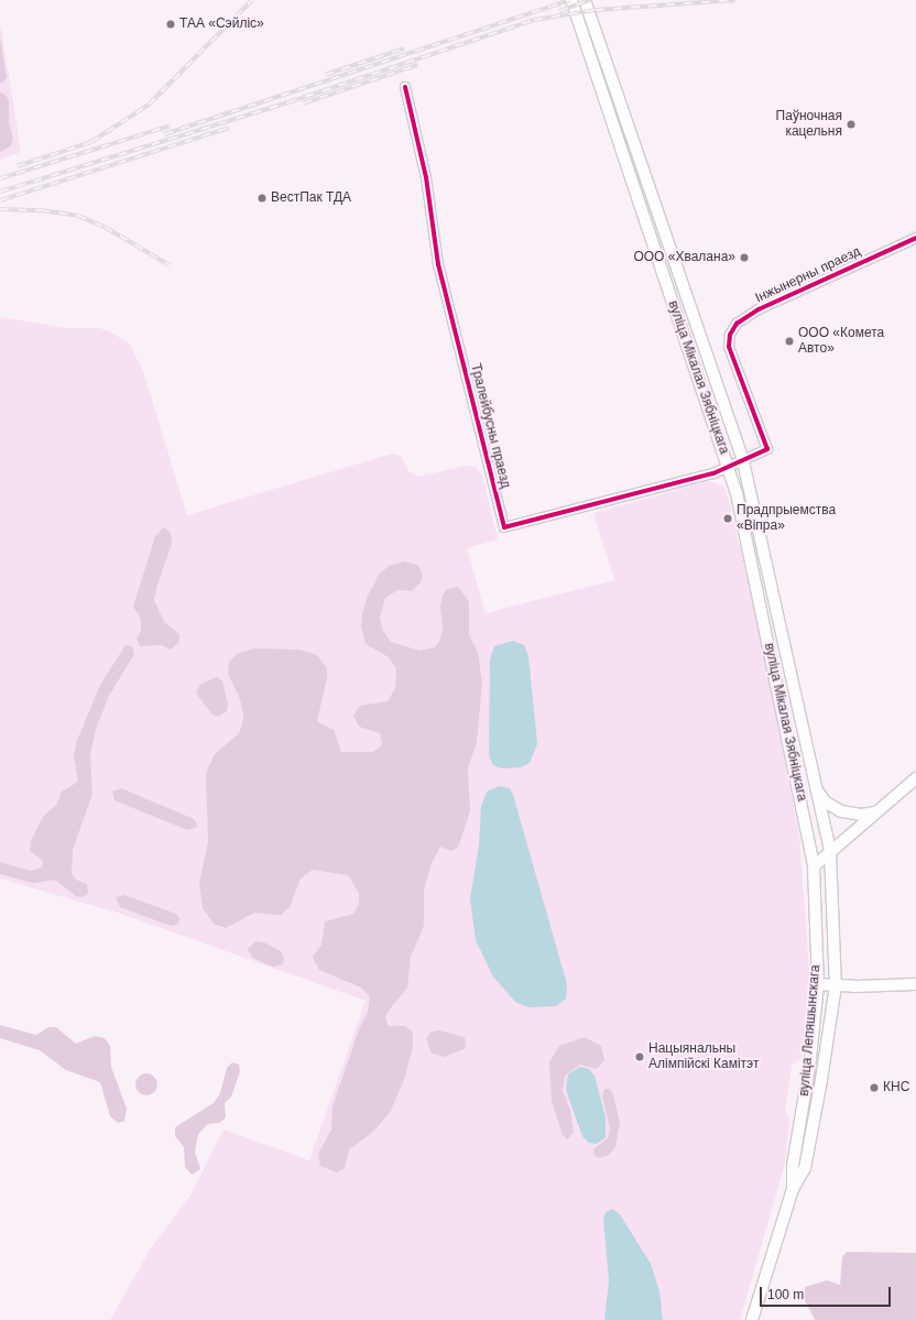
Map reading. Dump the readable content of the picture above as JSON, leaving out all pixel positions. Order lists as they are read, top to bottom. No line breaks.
{"streets":{"main road":["вуліца Мікалая Зябніцкага","вуліца Лепяшынскага"],"street":["Інжынерны праезд","Тралейбусны праезд"]},"crossings":[["Інжынерны праезд","вуліца Мікалая Зябніцкага"],["Інжынерны праезд","Тралейбусны праезд"],["вуліца Мікалая Зябніцкага","Тралейбусны праезд"],["вуліца Мікалая Зябніцкага","вуліца Лепяшынскага"]],"places":["ТАА «Сэйліс»","Паўночная кацельня","ВестПак ТДА","ООО «Хвалана»","ООО «Комета Авто»","Прадпрыемства «Віпра»","Нацыянальны Алімпійскі Камітэт","КНС"],"scale_bar":"100 m"}
